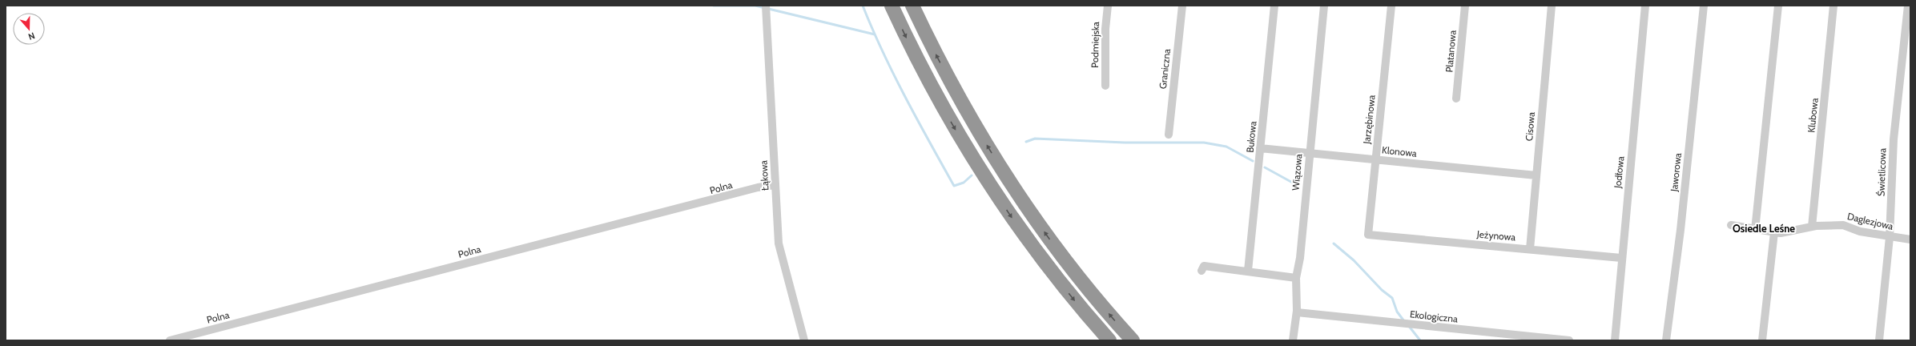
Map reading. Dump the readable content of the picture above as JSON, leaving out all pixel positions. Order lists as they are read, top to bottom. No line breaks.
{"streets":{"street":["Podmiejska","Platanowa","Graniczna","Klubowa","Jarzębinowa","Cisowa","Bukowa","Klonowa","Wiązowa","Jodłowa","Jaworowa","Świetlicowa","Łąkowa","Polna","Daglezjowa","Jeżynowa","Ekologiczna"]},"crossings":[["Klubowa","Daglezjowa"],["Jarzębinowa","Klonowa"],["Jarzębinowa","Jeżynowa"],["Cisowa","Klonowa"],["Cisowa","Jeżynowa"],["Bukowa","Klonowa"],["Klonowa","Wiązowa"],["Wiązowa","Ekologiczna"],["Jodłowa","Jeżynowa"],["Świetlicowa","Daglezjowa"],["Łąkowa","Polna"]],"districts":["Osiedle Leśne"],"north":"bottom"}
